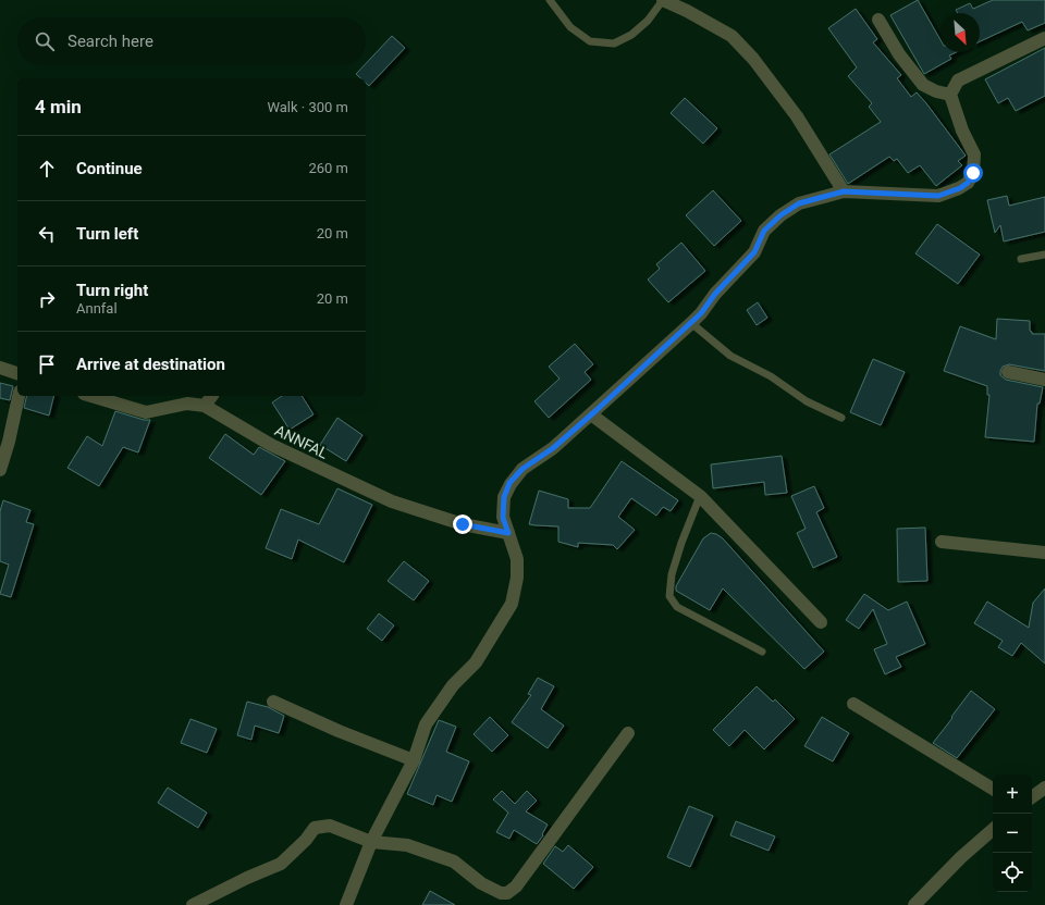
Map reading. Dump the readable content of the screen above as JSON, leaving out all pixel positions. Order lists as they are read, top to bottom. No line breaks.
{"streets":{"street":["ANNFAL"]},"north":"bottom right","page":{"search":"Search here","heading":["4 min","Walk · 300 m"],"list":[["Continue","260 m"],["Turn left","20 m"],["Turn right","Annfal","20 m"],"Arrive at destination"],"map_buttons":["+","−"]}}
